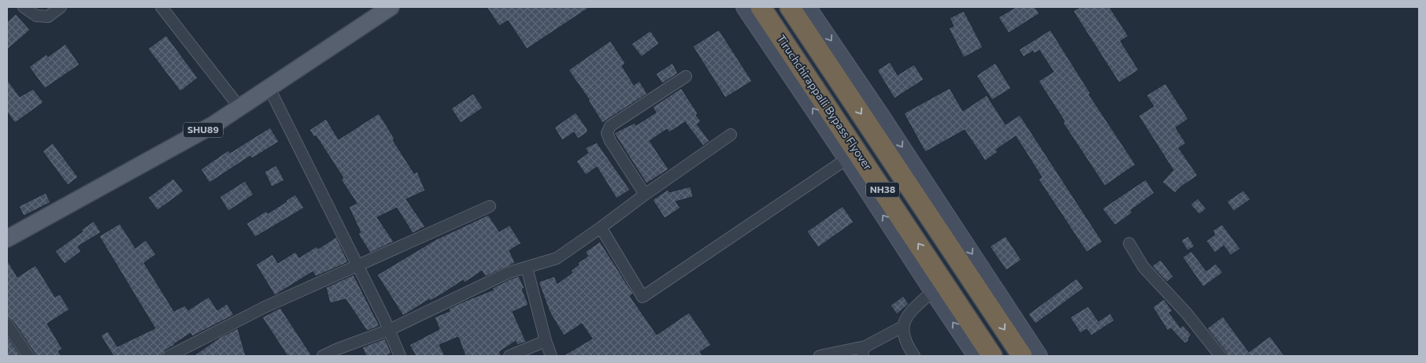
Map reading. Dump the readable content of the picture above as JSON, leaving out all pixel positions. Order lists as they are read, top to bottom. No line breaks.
{"streets":{"highway":["Tiruchchirappalli Bypass Flyover","NH38"],"main road":["SHU89"]}}
